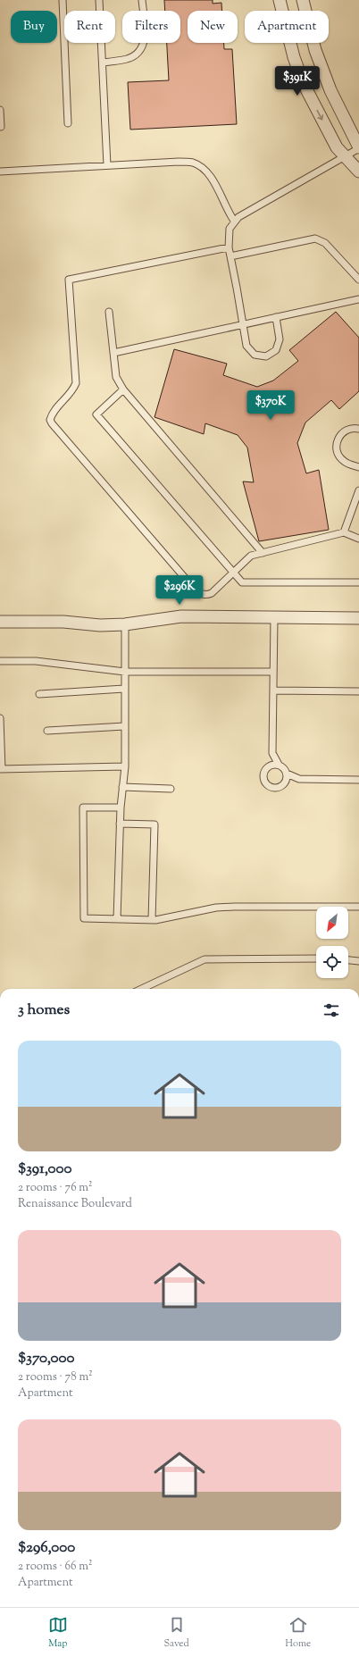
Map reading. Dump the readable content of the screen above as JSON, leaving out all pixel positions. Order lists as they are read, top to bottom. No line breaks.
{"north":"bottom left","page":{"chip":["Buy","Rent","Filters","New","Apartment"],"price":["$391K","$370K","$296K"],"heading":"3 homes","list":[{"name":"$391,000","note":"2 rooms · 76 m² · Renaissance Boulevard"},{"name":"$370,000","note":"2 rooms · 78 m² · Apartment"},{"name":"$296,000","note":"2 rooms · 66 m² · Apartment"}],"tabs":["Map","Saved","Home"]}}
